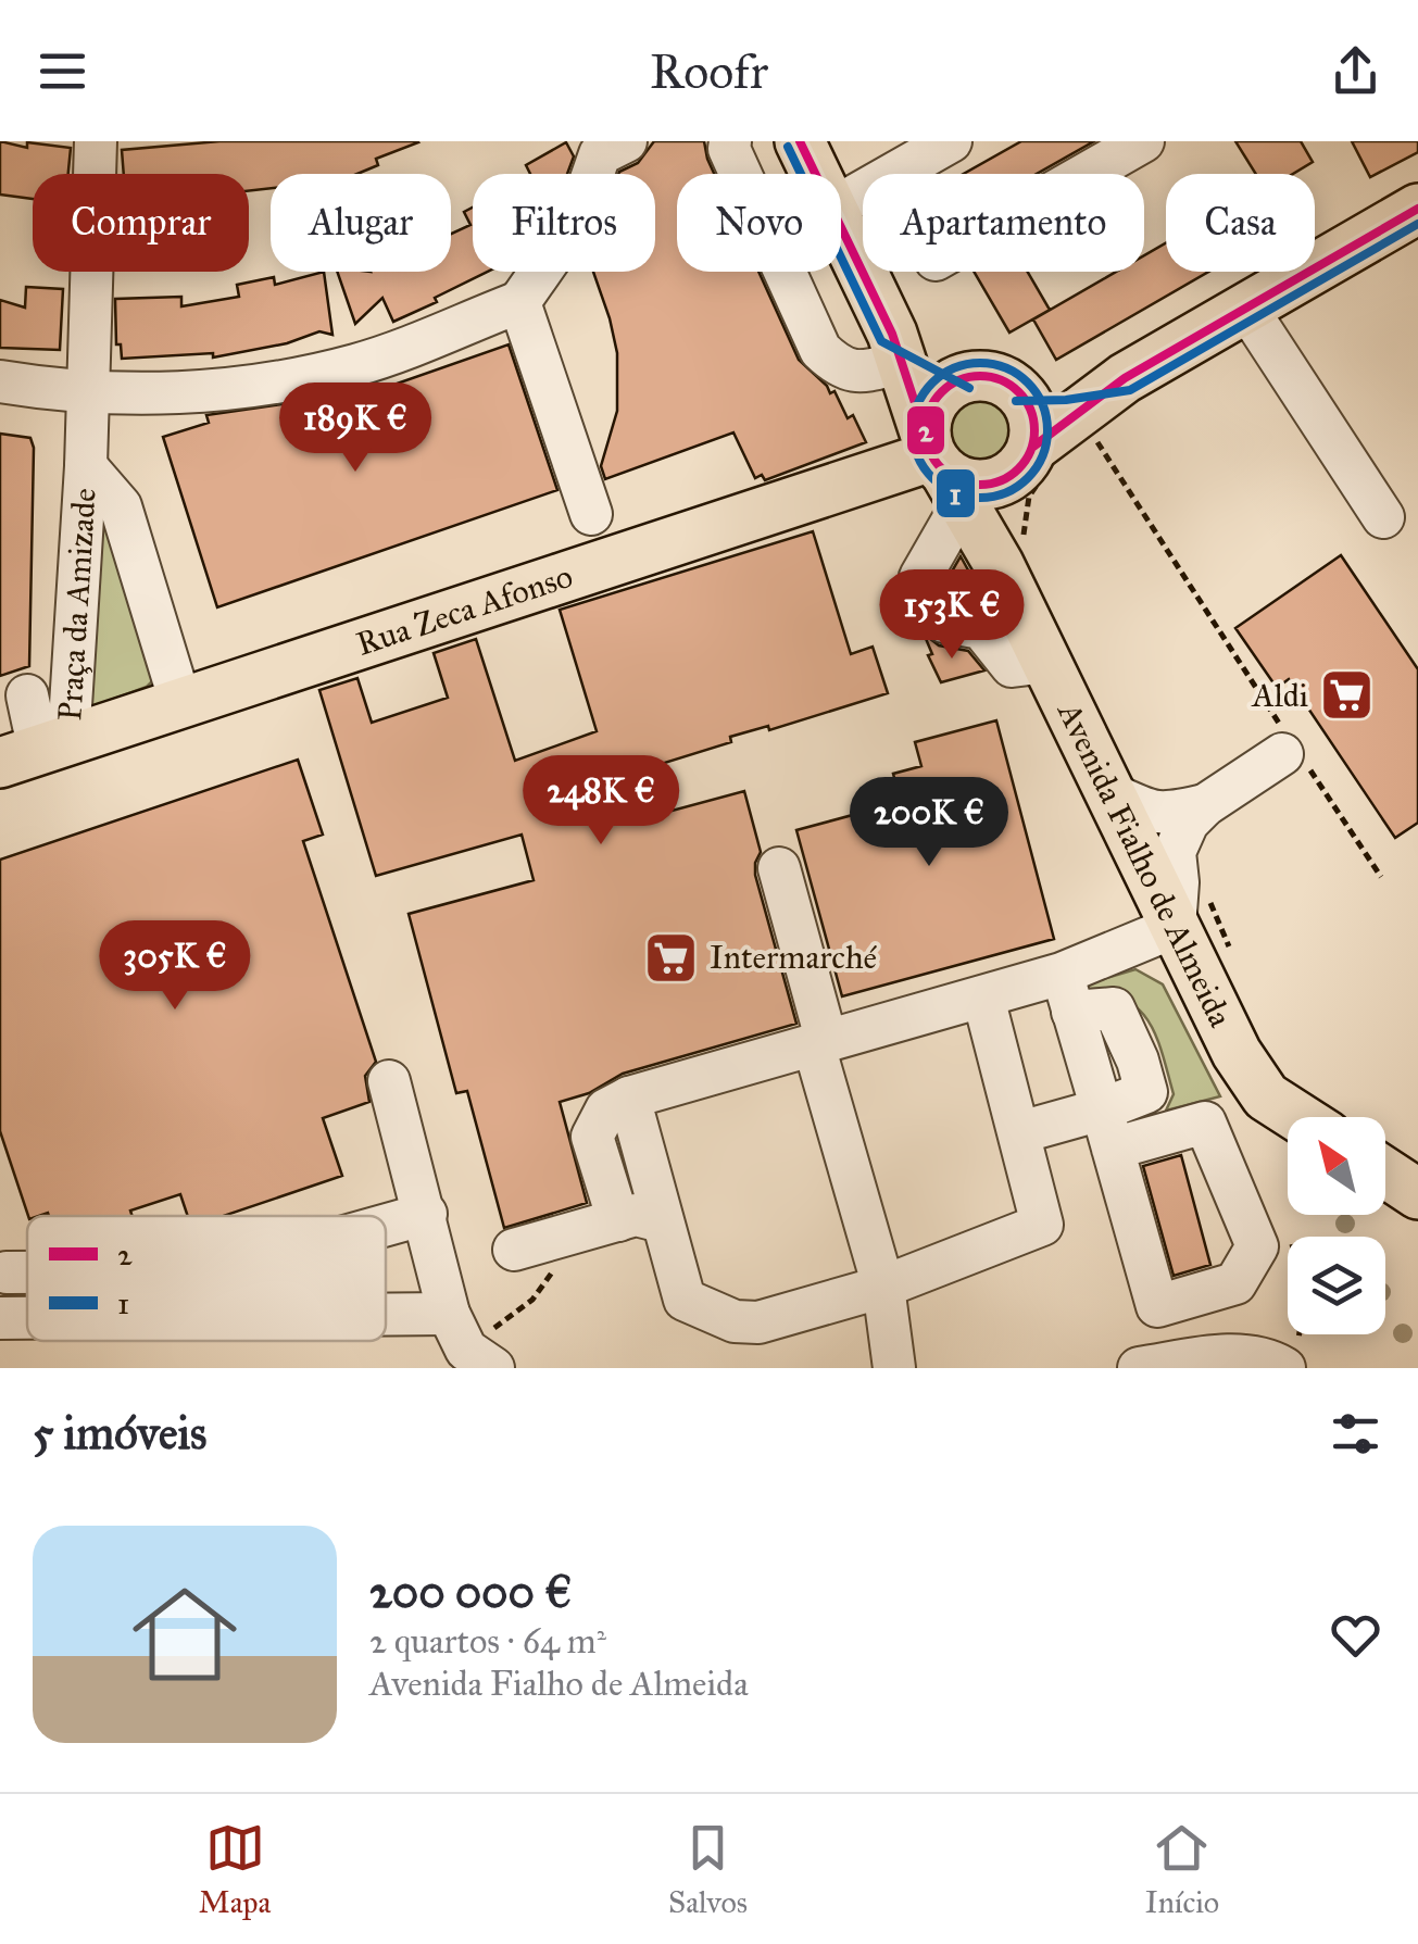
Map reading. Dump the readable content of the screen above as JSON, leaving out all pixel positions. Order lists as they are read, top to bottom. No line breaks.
{"streets":{"main road":["Rua Zeca Afonso","Avenida Fialho de Almeida"],"street":["Praça da Amizade"]},"crossings":[["Praça da Amizade","Rua Zeca Afonso"],["Rua Zeca Afonso","Avenida Fialho de Almeida"]],"places":{"supermarket":["Aldi","Intermarché"]},"lines":["transit line 2","transit line 1"],"legend":["2","1"],"north":"top left","page":{"header":"Roofr","chip":["Comprar","Alugar","Filtros","Novo","Apartamento","Casa"],"price":["189K €","153K €","248K €","200K €","305K €"],"heading":"5 imóveis","list":[{"name":"200 000 €","note":"2 quartos · 64 m² · Avenida Fialho de Almeida"}],"tabs":["Mapa","Salvos","Início"]}}
